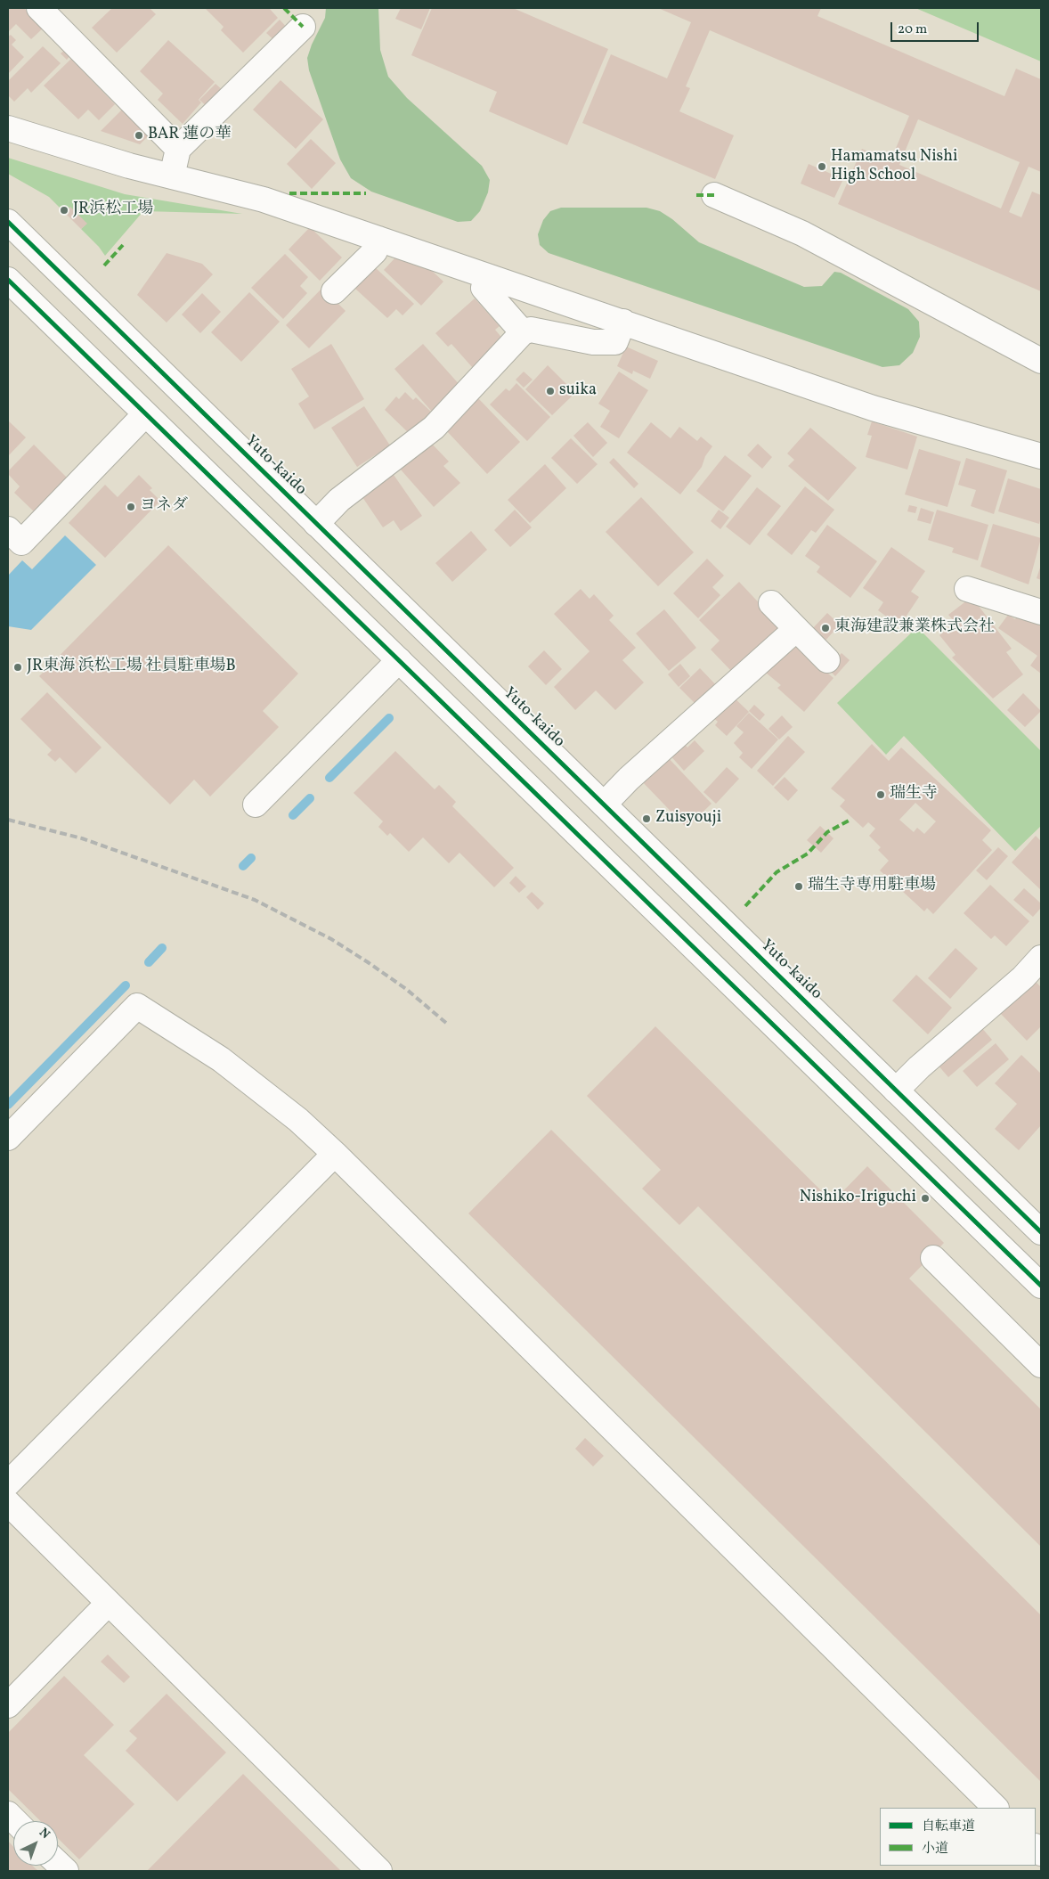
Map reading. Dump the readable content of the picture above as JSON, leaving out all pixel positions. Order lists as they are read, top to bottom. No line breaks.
{"streets":{"main road":["Yuto-kaido"]},"places":["BAR 蓮の華","Hamamatsu Nishi High School","JR浜松工場","suika","ヨネダ","東海建設兼業株式会社","JR東海 浜松工場 社員駐車場B","瑞生寺","Zuisyouji","瑞生寺専用駐車場","Nishiko-Iriguchi"],"legend":["自転車道","小道"],"scale_bar":"20 m","north":"top right"}
